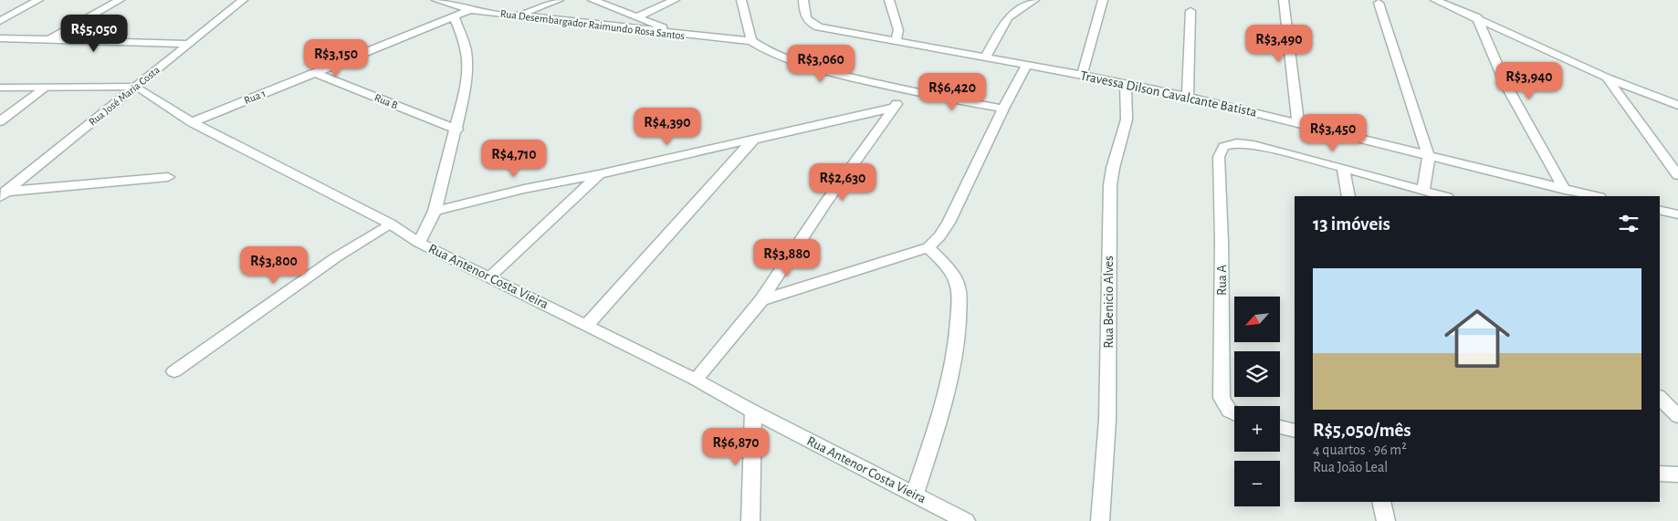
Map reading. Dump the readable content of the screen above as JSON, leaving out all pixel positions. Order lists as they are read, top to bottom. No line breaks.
{"streets":{"street":["Rua Desembargador Raimundo Rosa Santos","Travessa Dilson Cavalcante Batista","Rua José Maria Costa","Rua 1","Rua B","Rua Antenor Costa Vieira","Rua A","Rua Benicio Alves"]},"crossings":[["Rua Desembargador Raimundo Rosa Santos","Rua 1"],["Travessa Dilson Cavalcante Batista","Rua Benicio Alves"],["Rua José Maria Costa","Rua Antenor Costa Vieira"],["Rua 1","Rua B"],["Rua 1","Rua Antenor Costa Vieira"]],"north":"bottom left","page":{"price":["R$5,050","R$3,490","R$3,150","R$3,060","R$3,940","R$6,420","R$4,390","R$3,450","R$4,710","R$2,630","R$3,880","R$3,800","R$6,870"],"heading":"13 imóveis","list":[{"name":"R$5,050/mês","note":"4 quartos · 96 m² · Rua João Leal"}],"map_buttons":["+","−"]}}
